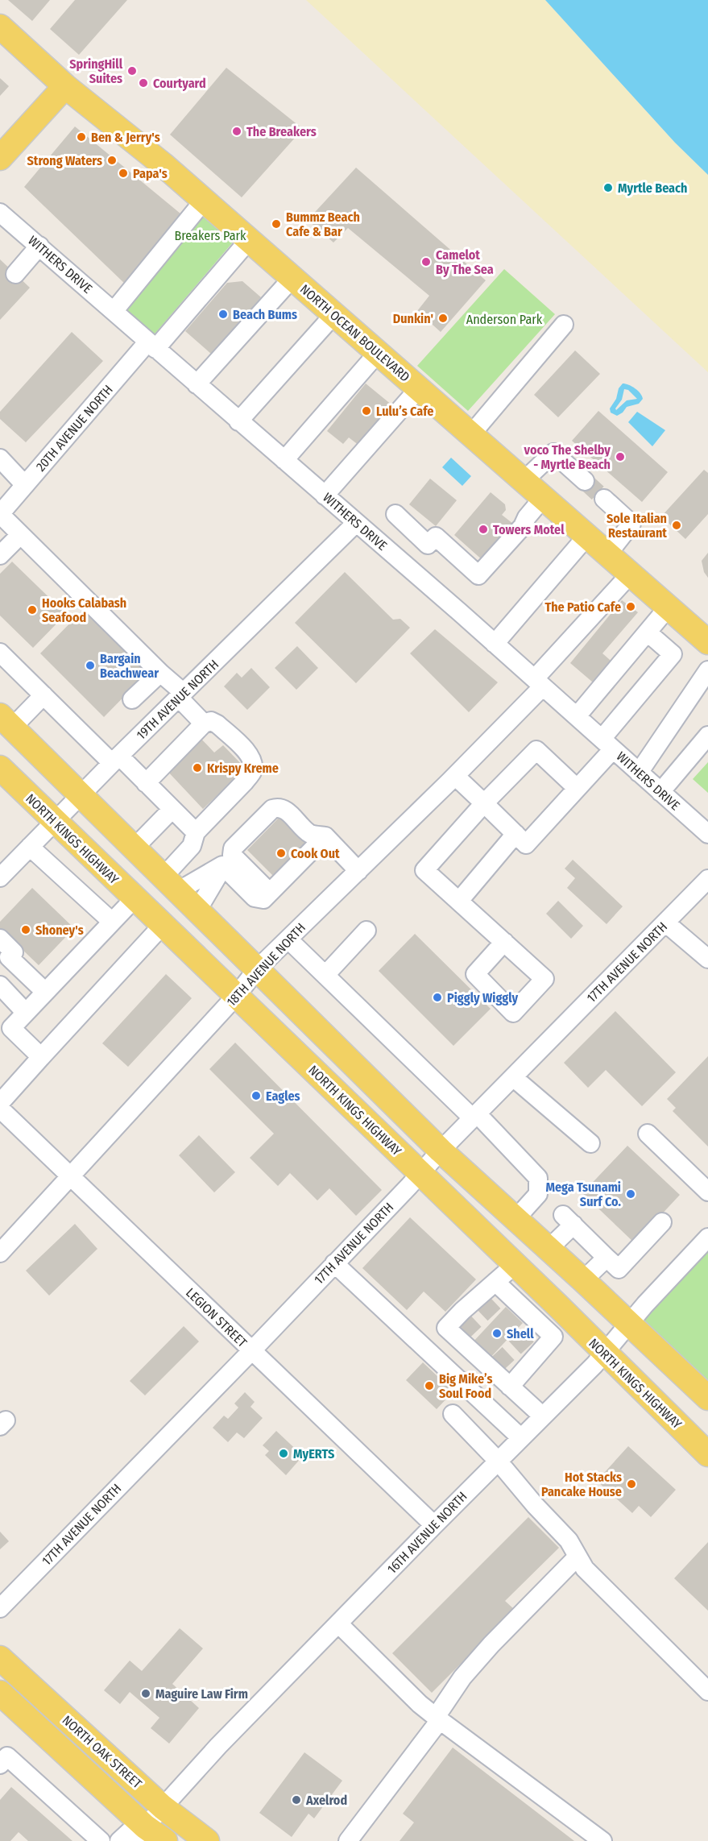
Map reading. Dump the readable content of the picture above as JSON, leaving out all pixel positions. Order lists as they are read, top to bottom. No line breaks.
{"streets":{"main road":["NORTH OCEAN BOULEVARD","NORTH KINGS HIGHWAY","NORTH OAK STREET"],"street":["WITHERS DRIVE","20TH AVENUE NORTH","19TH AVENUE NORTH","17TH AVENUE NORTH","18TH AVENUE NORTH","LEGION STREET","16TH AVENUE NORTH"]},"crossings":[["WITHERS DRIVE","20TH AVENUE NORTH"],["WITHERS DRIVE","19TH AVENUE NORTH"],["WITHERS DRIVE","18TH AVENUE NORTH"],["NORTH OCEAN BOULEVARD","20TH AVENUE NORTH"],["NORTH OCEAN BOULEVARD","18TH AVENUE NORTH"],["19TH AVENUE NORTH","NORTH KINGS HIGHWAY"],["NORTH KINGS HIGHWAY","17TH AVENUE NORTH"],["NORTH KINGS HIGHWAY","18TH AVENUE NORTH"],["NORTH KINGS HIGHWAY","16TH AVENUE NORTH"],["17TH AVENUE NORTH","LEGION STREET"],["18TH AVENUE NORTH","LEGION STREET"],["LEGION STREET","16TH AVENUE NORTH"],["16TH AVENUE NORTH","NORTH OAK STREET"]],"parks":["Breakers Park","Anderson Park"],"places":["SpringHill Suites","Courtyard","The Breakers","Ben & Jerry's","Strong Waters","Papa's","Myrtle Beach","Bummz Beach Cafe & Bar","Camelot By The Sea","Beach Bums","Dunkin'","Lulu’s Cafe","voco The Shelby - Myrtle Beach","Sole Italian Restaurant","Towers Motel","The Patio Cafe","Hooks Calabash Seafood","Bargain Beachwear","Krispy Kreme","Cook Out","Shoney's","Piggly Wiggly","Eagles","Mega Tsunami Surf Co.","Shell","Big Mike’s Soul Food","MyERTS","Hot Stacks Pancake House","Maguire Law Firm","Axelrod"]}
